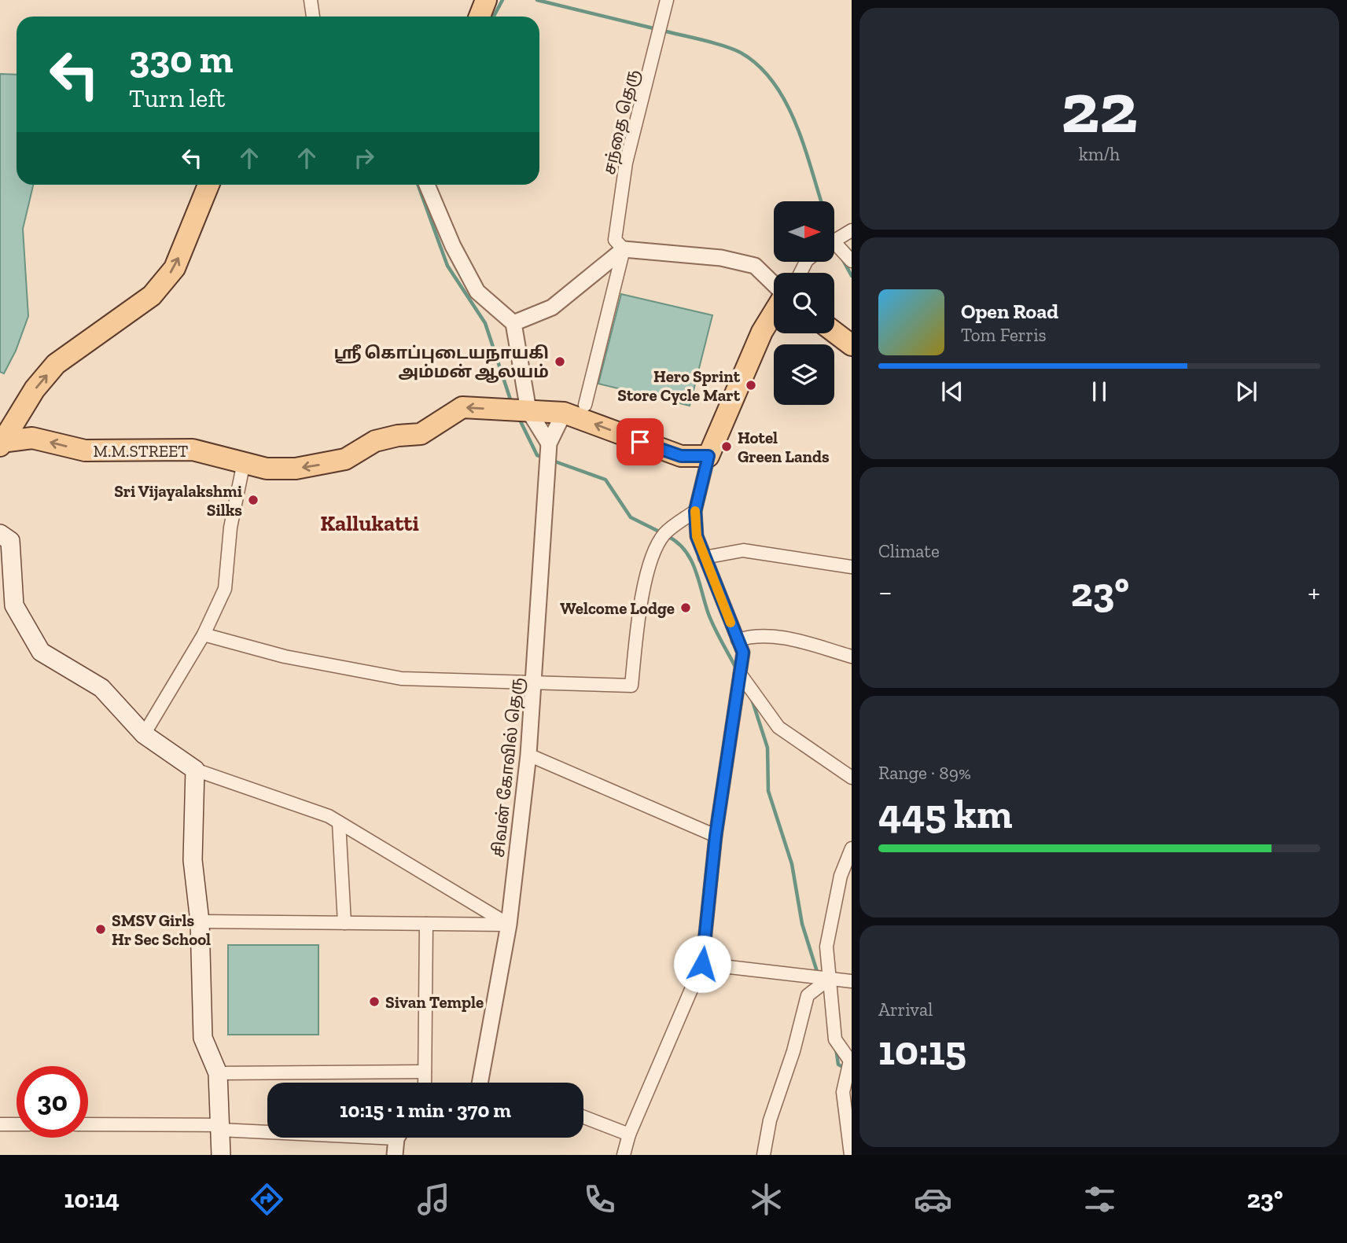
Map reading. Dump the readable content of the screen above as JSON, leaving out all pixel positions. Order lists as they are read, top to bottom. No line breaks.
{"streets":{"main road":["M.M.STREET"],"street":["சந்தை தெரு","சிவன் கோவில் தெரு"]},"one_way":["M.M.STREET"],"districts":["Kallukatti"],"places":["ஸ்ரீ கொப்புடையநாயகி அம்மன் ஆலயம்","Hero Sprint Store Cycle Mart","Hotel Green Lands","Sri Vijayalakshmi Silks","Welcome Lodge","SMSV Girls Hr Sec School","Sivan Temple"],"north":"right","page":{"tile":[["22","km/h"],"Climate",["Range · 89%","445 km"],["Arrival","10:15"]],"turn":["330 m","Turn left"],"song":["Open Road","Tom Ferris"],"heat":["−","23°","+"],"limit":"30","trip":"10:15 · 1 min · 370 m","tabs":["10:14","23°"]}}
